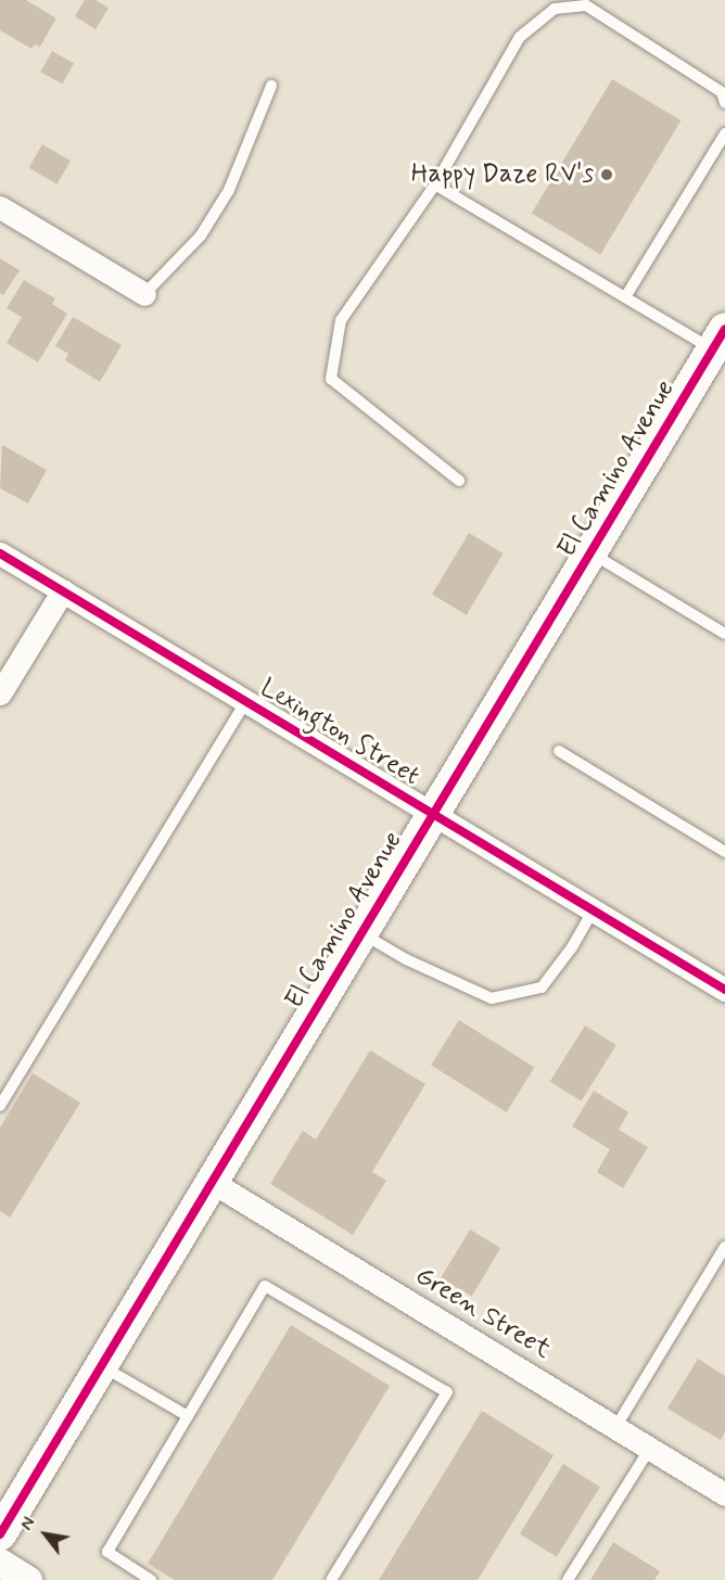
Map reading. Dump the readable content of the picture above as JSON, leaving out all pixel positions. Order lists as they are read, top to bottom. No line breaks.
{"streets":{"main road":["El Camino Avenue"],"street":["Lexington Street","Green Street"]},"crossings":[["El Camino Avenue","Lexington Street"],["El Camino Avenue","Green Street"]],"places":["Happy Daze RV's"],"north":"top left"}
